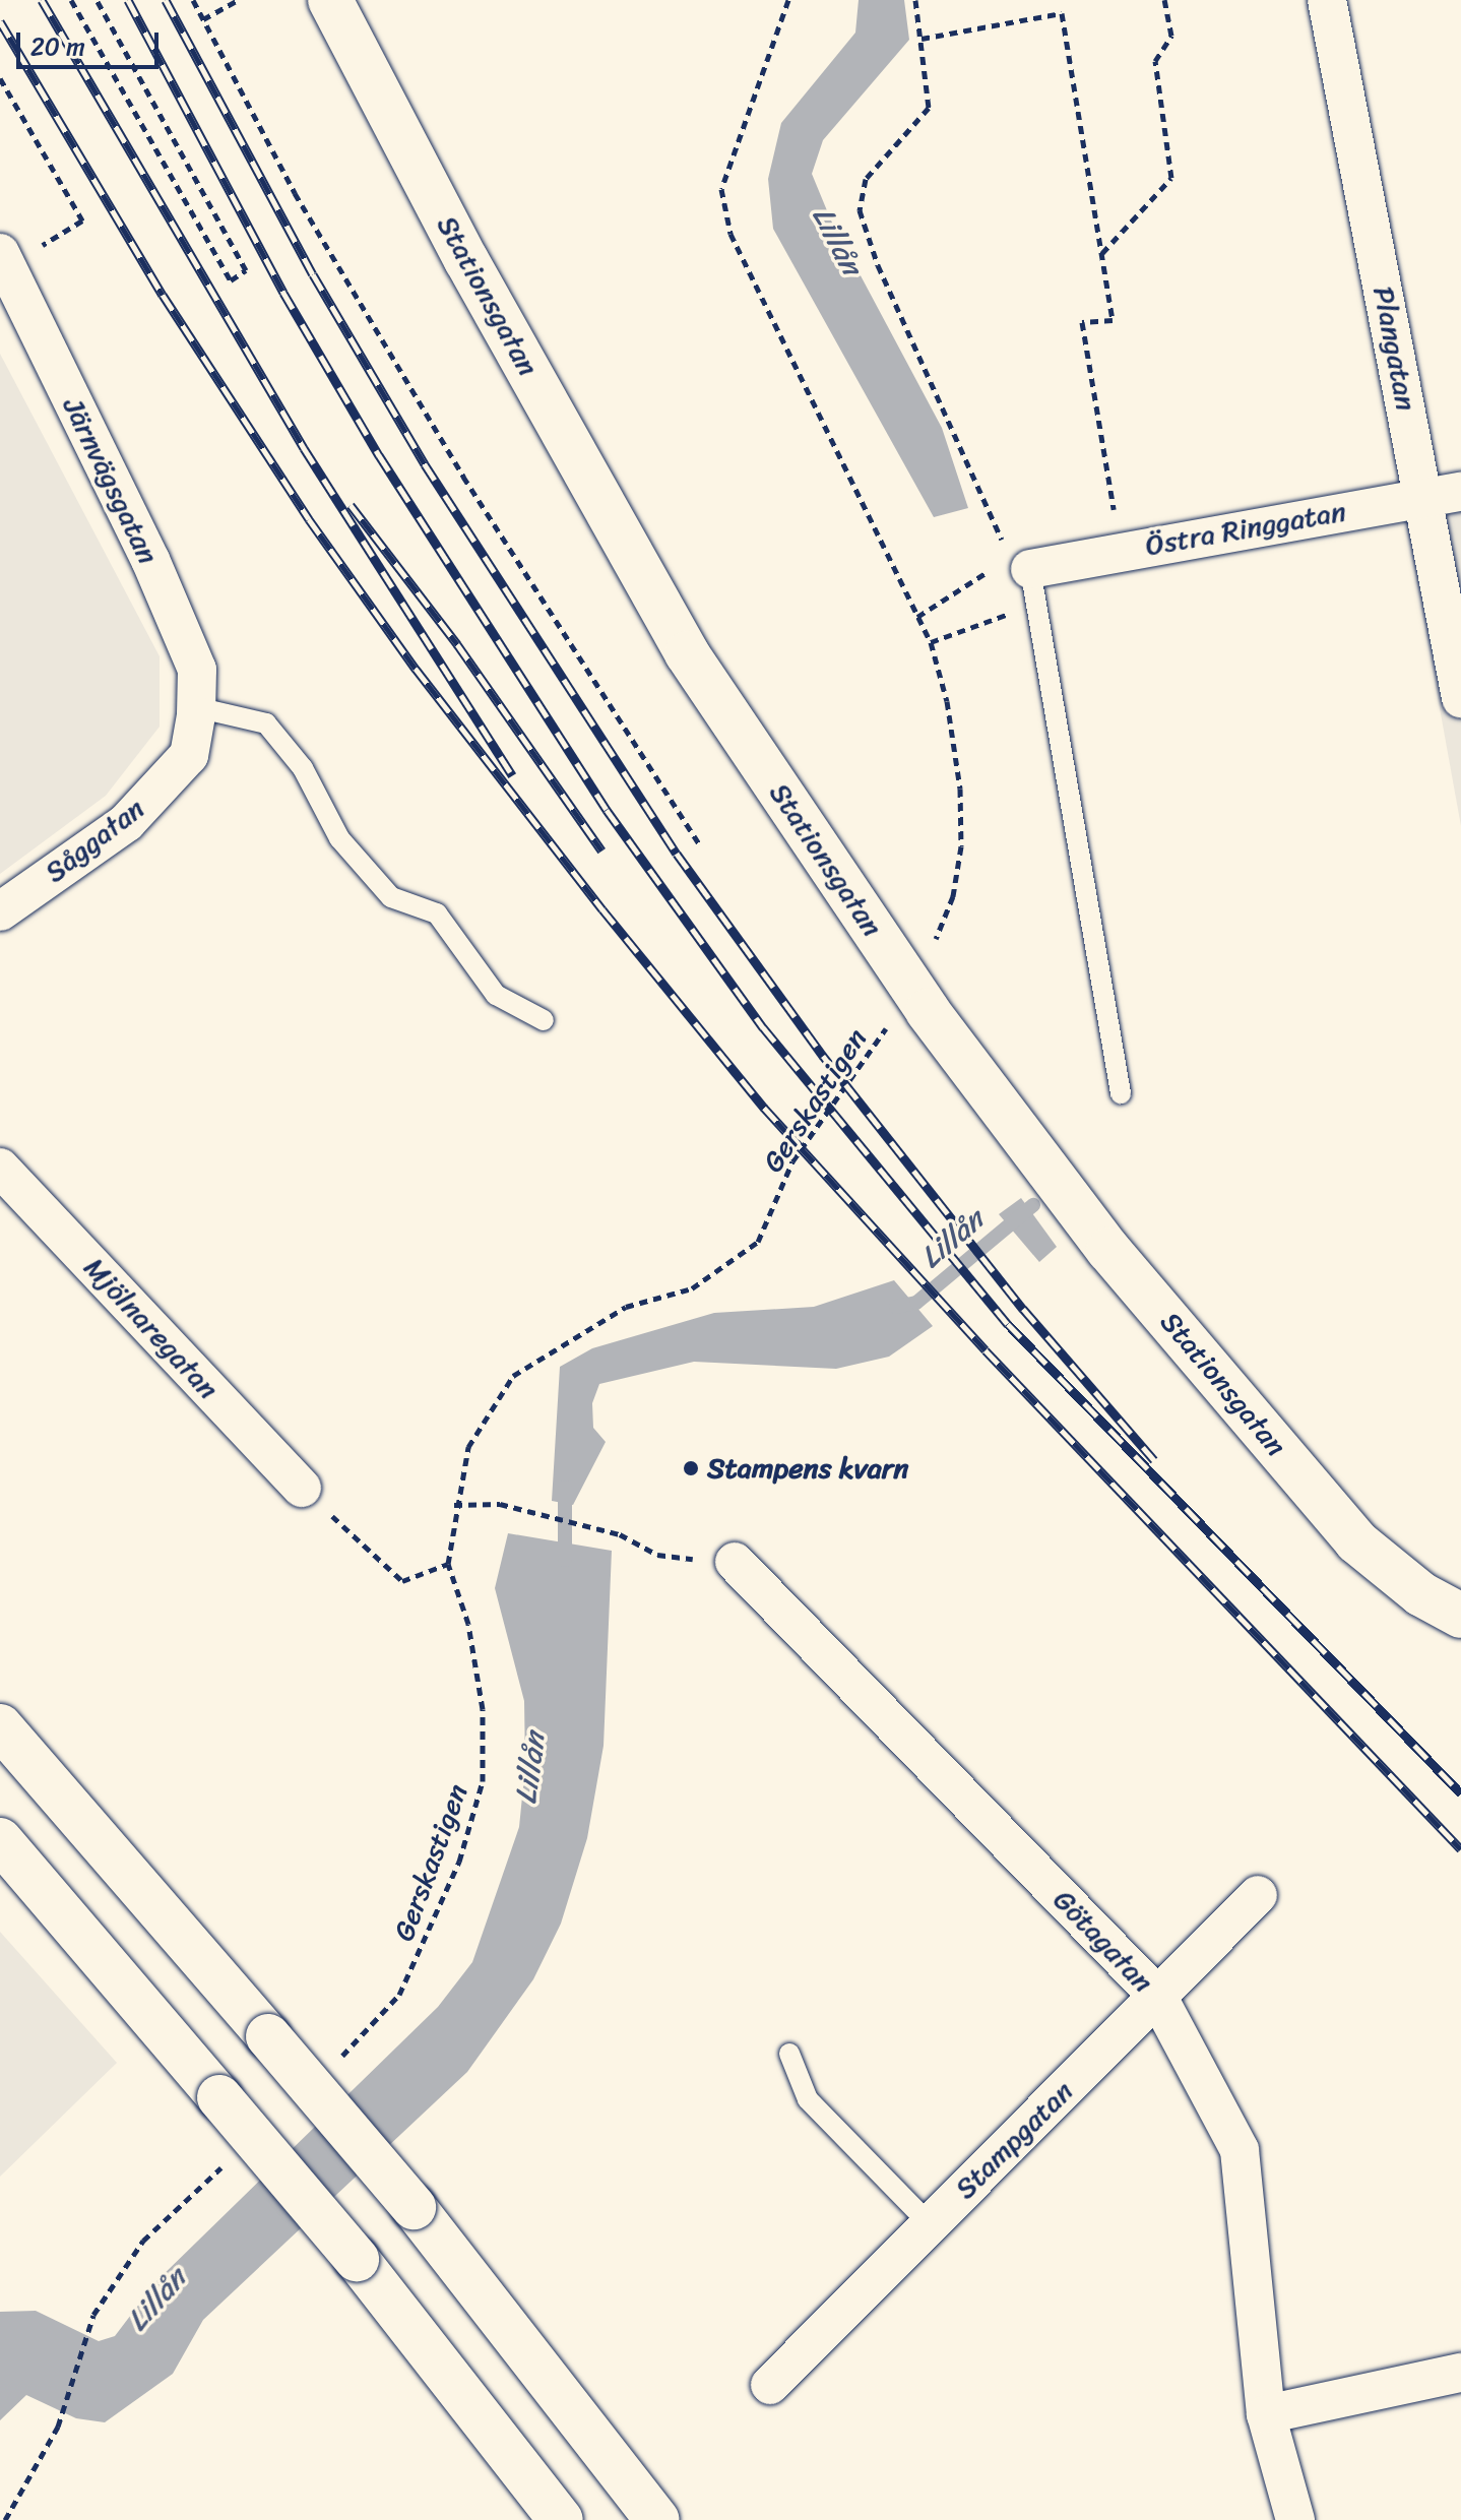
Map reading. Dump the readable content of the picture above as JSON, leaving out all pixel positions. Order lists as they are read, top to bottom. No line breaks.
{"streets":{"main road":["Stationsgatan"],"street":["Plangatan","Järnvägsgatan","Östra Ringgatan","Såggatan","Mjölnaregatan","Götagatan","Stampgatan"],"path":["Gerskastigen"]},"crossings":[["Plangatan","Östra Ringgatan"],["Järnvägsgatan","Såggatan"],["Götagatan","Stampgatan"]],"water":["Lillån"],"places":["Stampens kvarn"],"scale_bar":"20 m"}
